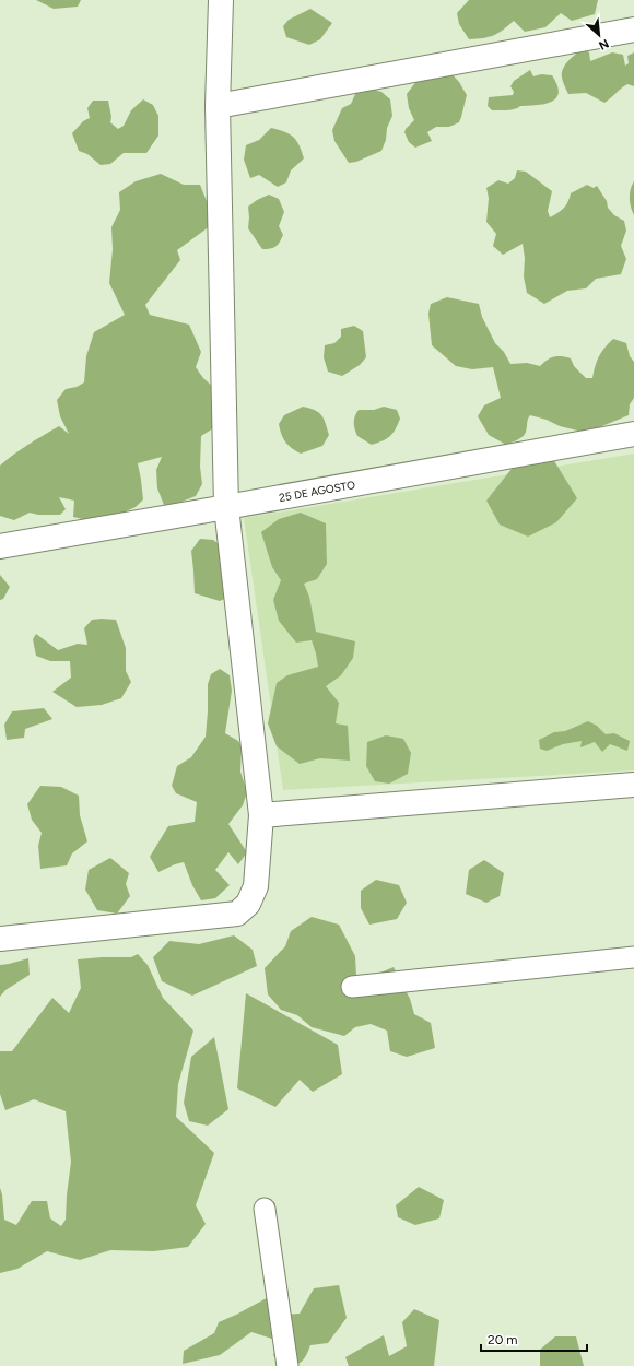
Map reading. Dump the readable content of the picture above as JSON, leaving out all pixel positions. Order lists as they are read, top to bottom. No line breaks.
{"streets":{"street":["25 DE AGOSTO"]},"scale_bar":"20 m","north":"bottom right"}
